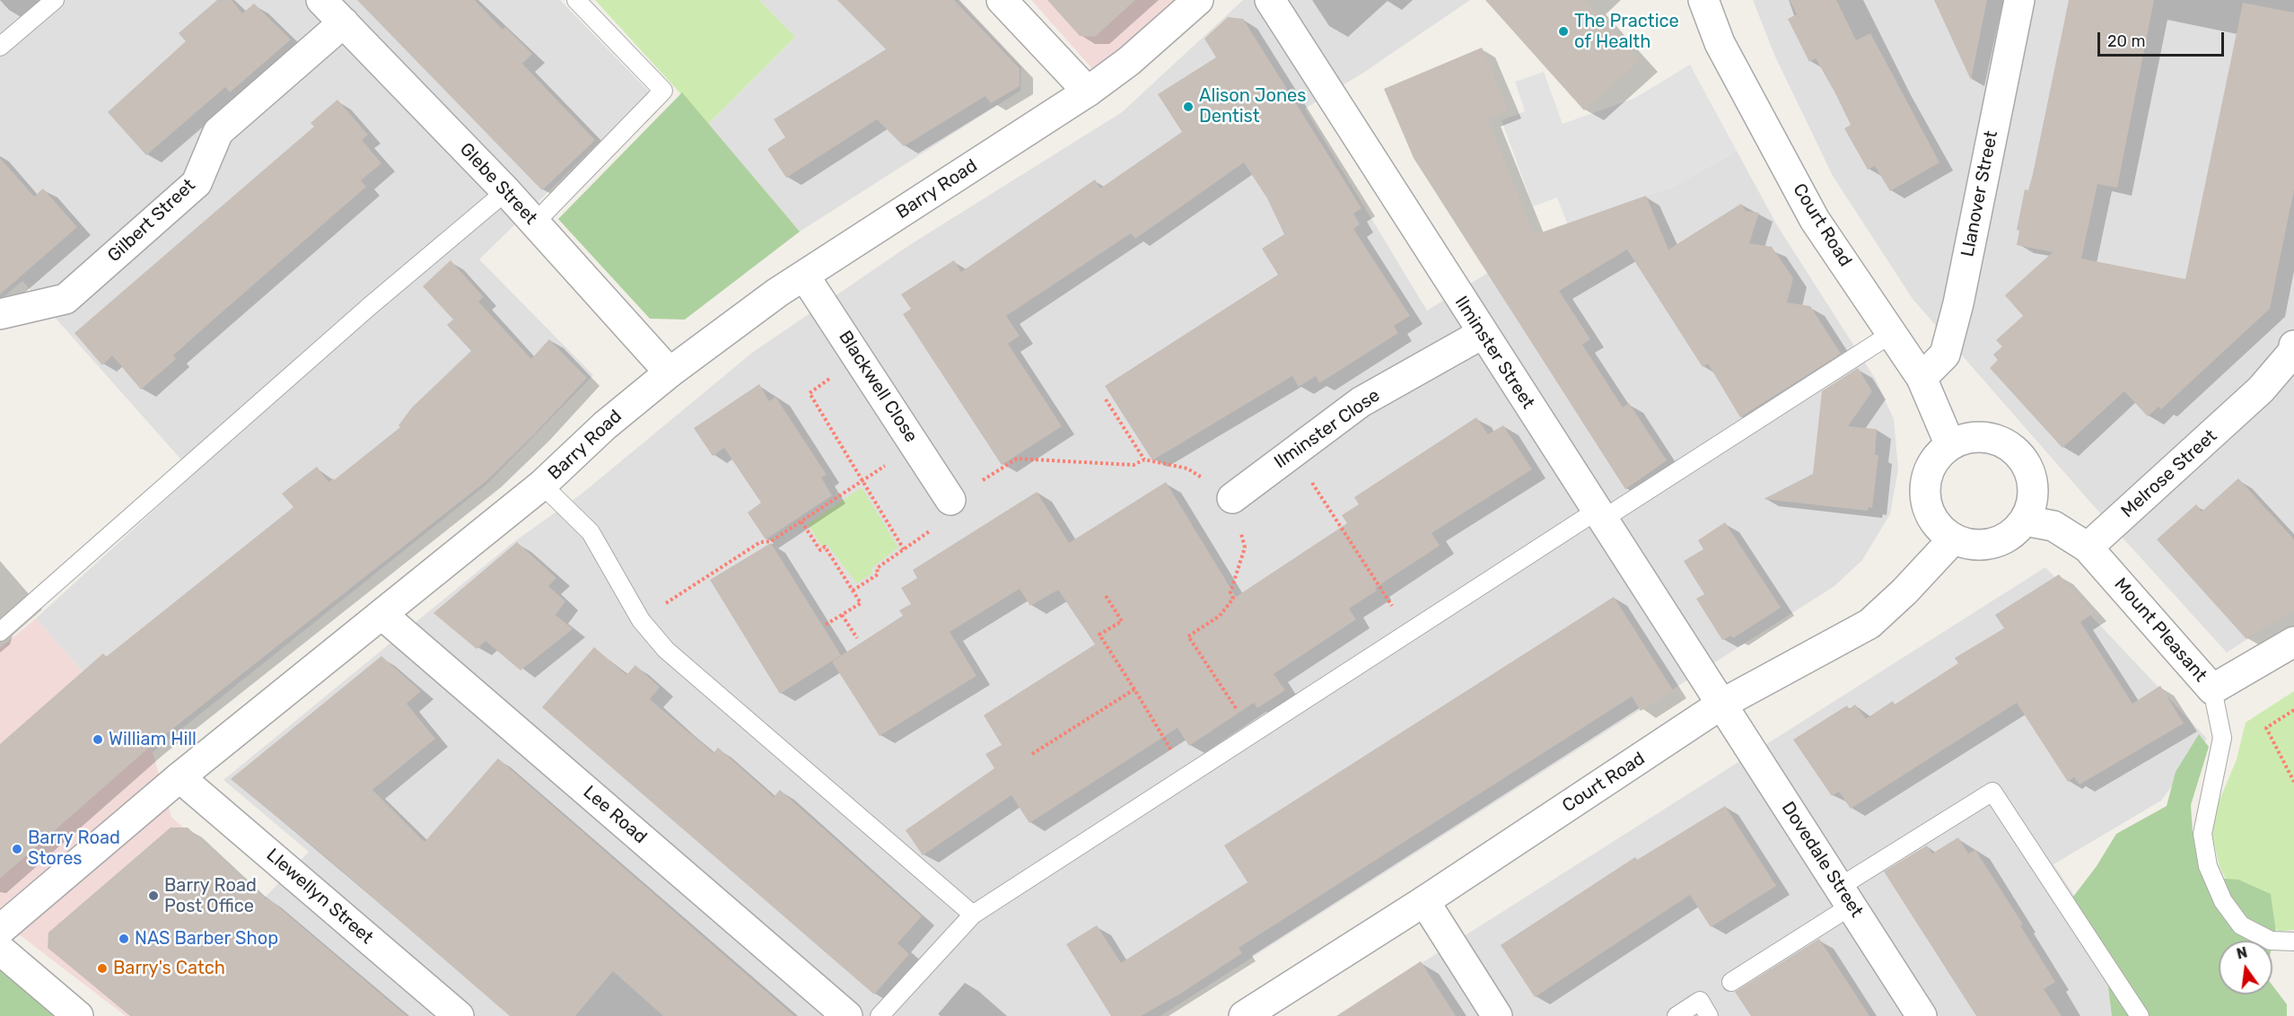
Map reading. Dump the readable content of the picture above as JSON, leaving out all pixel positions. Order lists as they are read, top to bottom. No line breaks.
{"streets":{"street":["Glebe Street","Barry Road","Llanover Street","Gilbert Street","Court Road","Ilminster Street","Blackwell Close","Ilminster Close","Melrose Street","Mount Pleasant","Lee Road","Dovedale Street","Llewellyn Street"]},"crossings":[["Glebe Street","Barry Road"],["Glebe Street","Gilbert Street"],["Barry Road","Blackwell Close"],["Barry Road","Lee Road"],["Barry Road","Llewellyn Street"],["Llanover Street","Court Road"],["Court Road","Ilminster Street"],["Court Road","Dovedale Street"],["Ilminster Street","Ilminster Close"],["Ilminster Street","Dovedale Street"],["Melrose Street","Mount Pleasant"]],"places":["The Practice of Health","Alison Jones Dentist","William Hill","Barry Road Stores","Barry Road Post Office","NAS Barber Shop","Barry's Catch"],"scale_bar":"20 m","north":"top"}
